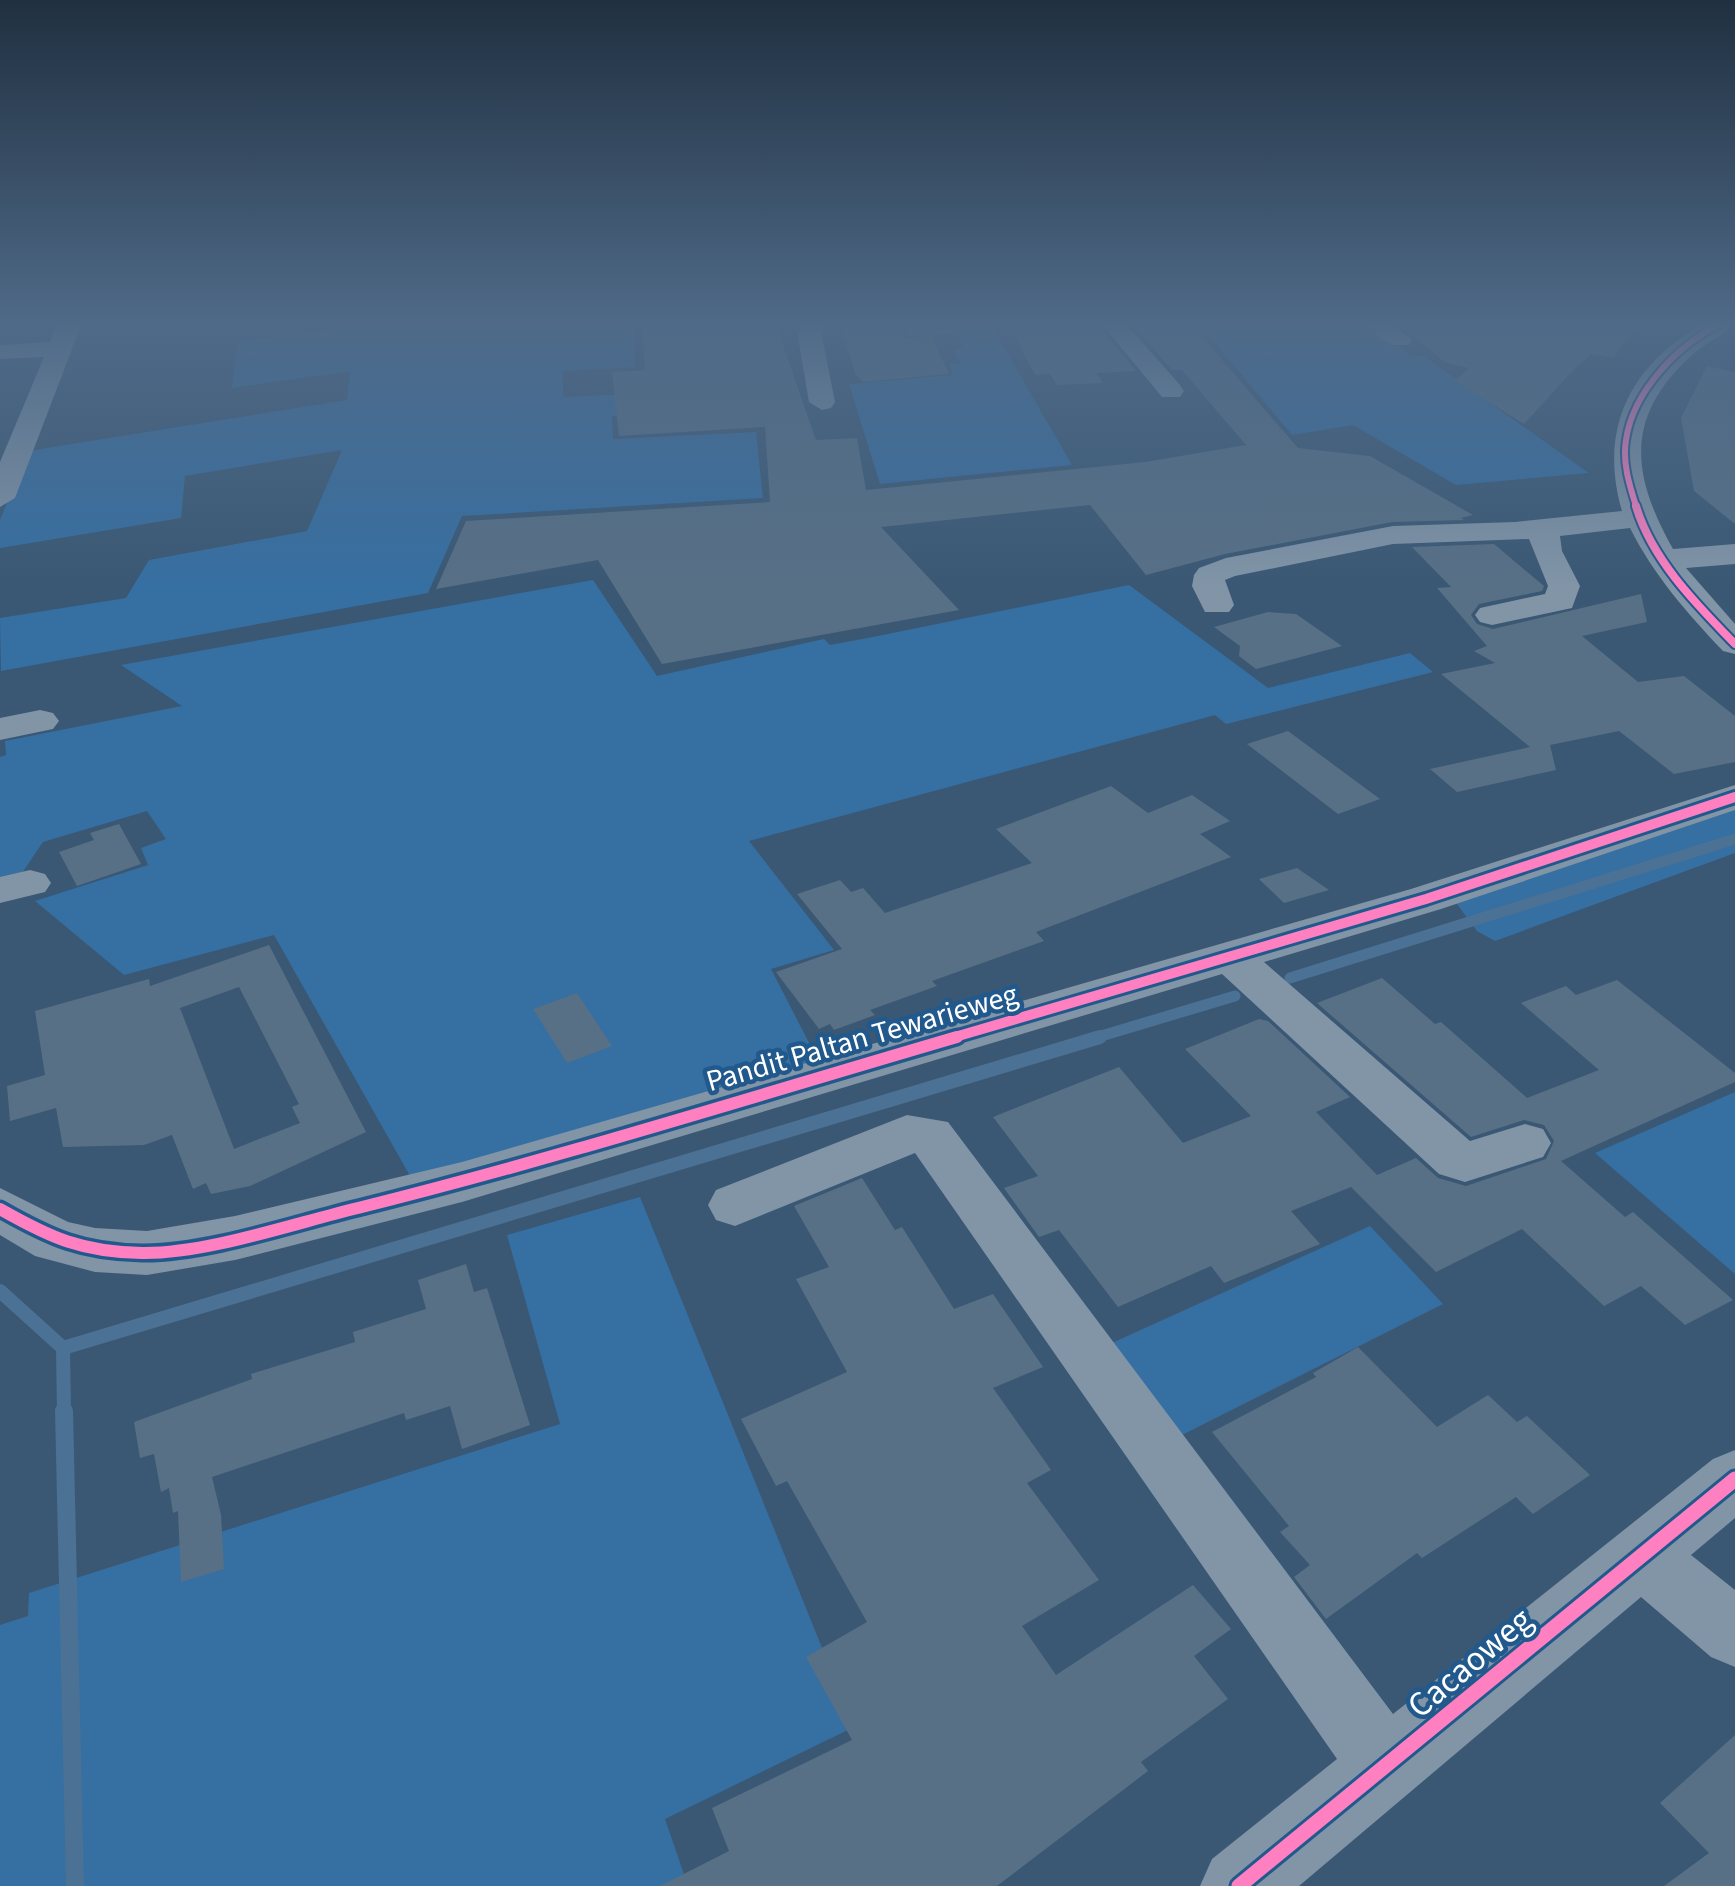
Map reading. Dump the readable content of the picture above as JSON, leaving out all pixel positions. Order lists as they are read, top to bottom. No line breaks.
{"streets":{"street":["Pandit Paltan Tewarieweg","Cacaoweg"]}}
